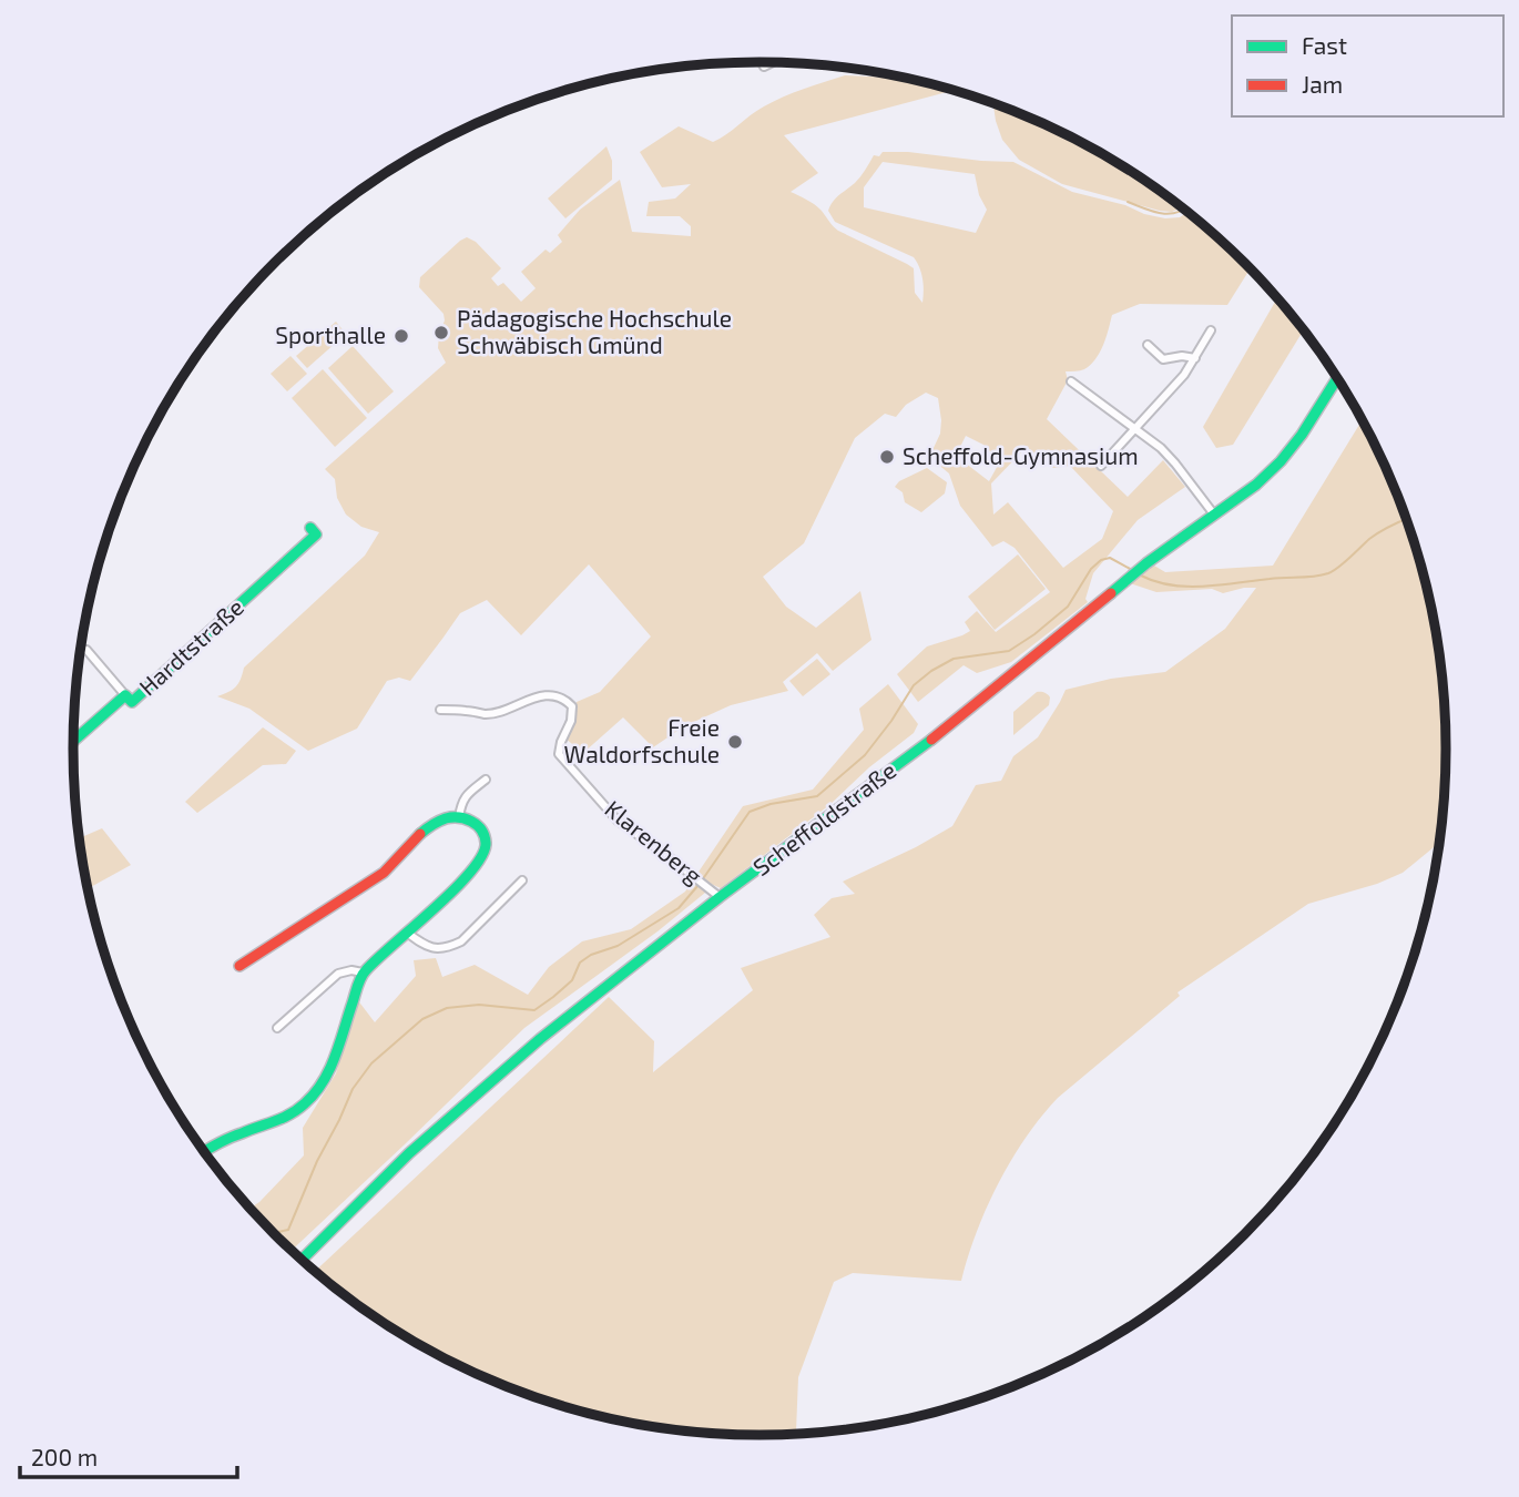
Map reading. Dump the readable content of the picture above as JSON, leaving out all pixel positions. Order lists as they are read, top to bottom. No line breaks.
{"streets":{"main road":["Hardtstraße","Scheffoldstraße"],"street":["Klarenberg"]},"crossings":[["Scheffoldstraße","Klarenberg"]],"places":["Pädagogische Hochschule Schwäbisch Gmünd","Sporthalle","Scheffold-Gymnasium","Freie Waldorfschule"],"legend":["Fast","Jam"],"scale_bar":"200 m"}
